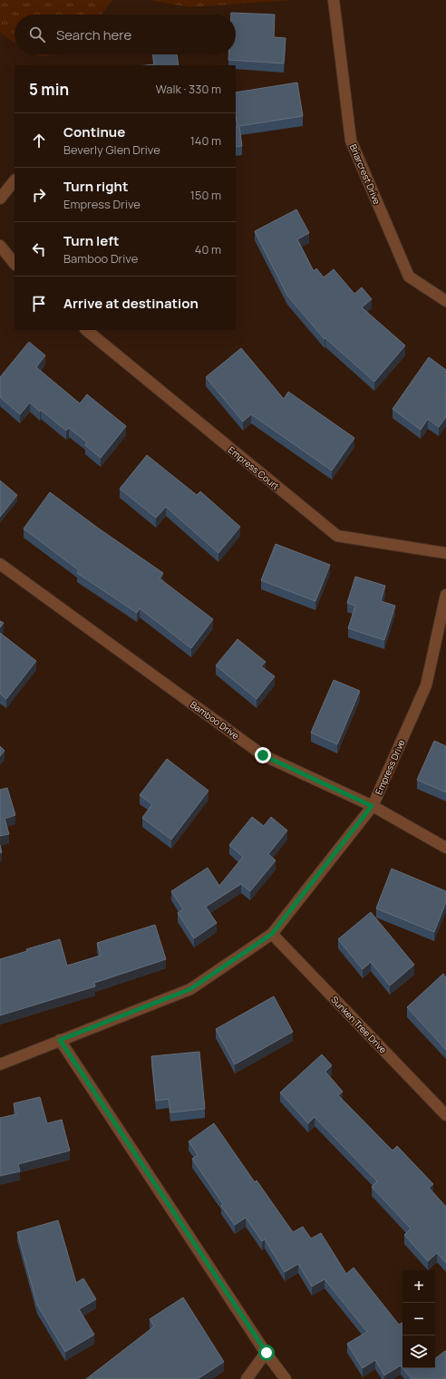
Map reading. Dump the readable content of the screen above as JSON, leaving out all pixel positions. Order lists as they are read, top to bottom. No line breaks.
{"streets":{"street":["Briarcrest Drive","Empress Court","Bamboo Drive","Empress Drive","Sunken Tree Drive"]},"crossings":[["Bamboo Drive","Empress Drive"],["Empress Drive","Sunken Tree Drive"]],"page":{"search":"Search here","heading":["5 min","Walk · 330 m"],"list":[["Continue","Beverly Glen Drive","140 m"],["Turn right","Empress Drive","150 m"],["Turn left","Bamboo Drive","40 m"],"Arrive at destination"],"map_buttons":["+","−"]}}
